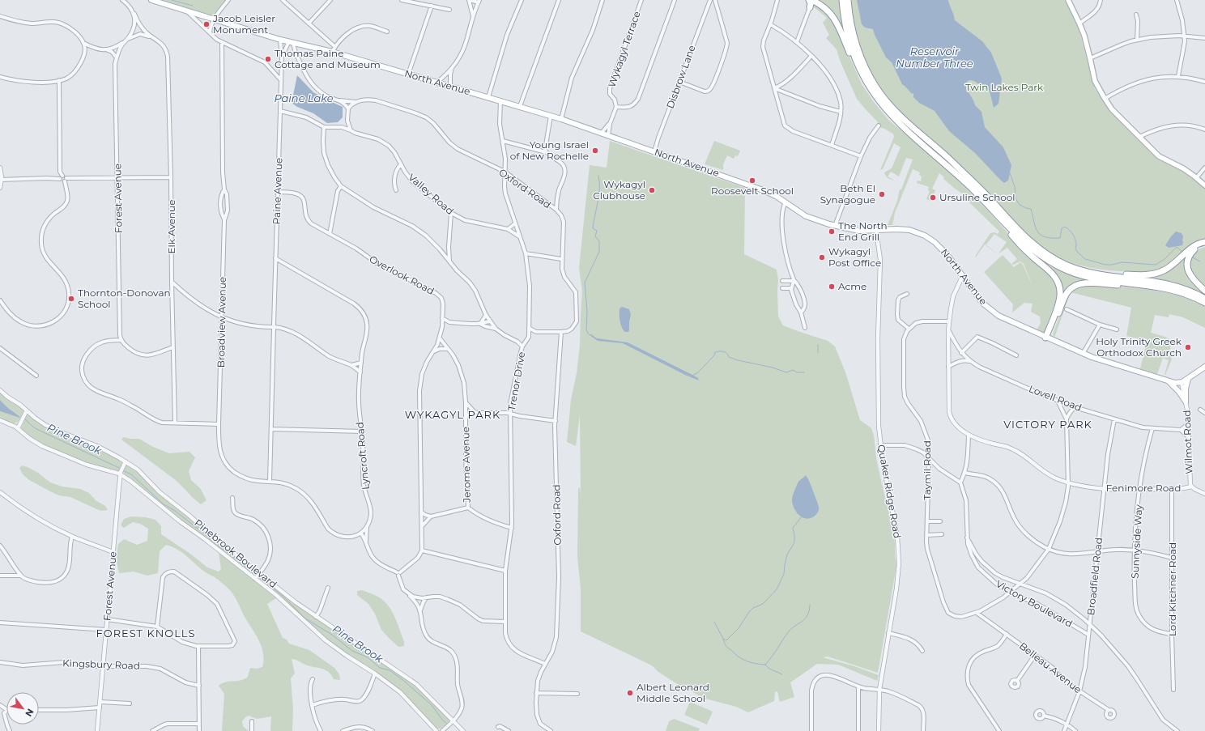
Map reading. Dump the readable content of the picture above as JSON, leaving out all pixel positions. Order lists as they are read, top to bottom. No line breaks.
{"streets":{"main road":["North Avenue"],"street":["Wykagyl Terrace","Disbrow Lane","Oxford Road","Paine Avenue","Valley Road","Forest Avenue","Elk Avenue","Overlook Road","Broadview Avenue","Trenor Drive","Lovell Road","Wilmot Road","Lyncroft Road","Jerome Avenue","Taymil Road","Fenimore Road","Quaker Ridge Road","Sunnyside Way","Pinebrook Boulevard","Broadfield Road","Lord Kitchner Road","Victory Boulevard","Kingsbury Road","Belleau Avenue"]},"crossings":[["Disbrow Lane","North Avenue"],["North Avenue","Paine Avenue"],["North Avenue","Lovell Road"],["North Avenue","Wilmot Road"],["North Avenue","Quaker Ridge Road"],["Oxford Road","Trenor Drive"],["Paine Avenue","Overlook Road"],["Paine Avenue","Lyncroft Road"],["Forest Avenue","Elk Avenue"],["Forest Avenue","Pinebrook Boulevard"],["Forest Avenue","Kingsbury Road"],["Overlook Road","Jerome Avenue"],["Lovell Road","Fenimore Road"],["Lovell Road","Sunnyside Way"],["Lovell Road","Broadfield Road"],["Wilmot Road","Fenimore Road"],["Taymil Road","Belleau Avenue"],["Fenimore Road","Sunnyside Way"],["Fenimore Road","Broadfield Road"],["Fenimore Road","Lord Kitchner Road"],["Sunnyside Way","Lord Kitchner Road"],["Broadfield Road","Victory Boulevard"],["Broadfield Road","Belleau Avenue"]],"districts":["WYKAGYL PARK","VICTORY PARK","FOREST KNOLLS"],"water":["Reservoir Number Three","Paine Lake","Pine Brook"],"parks":["Twin Lakes Park"],"places":["Jacob Leisler Monument","Thomas Paine Cottage and Museum","Young Israel of New Rochelle","Roosevelt School","Wykagyl Clubhouse","Beth El Synagogue","Ursuline School","The North End Grill","Wykagyl Post Office","Acme","Thornton-Donovan School","Holy Trinity Greek Orthodox Church","Albert Leonard Middle School"],"north":"bottom right"}
